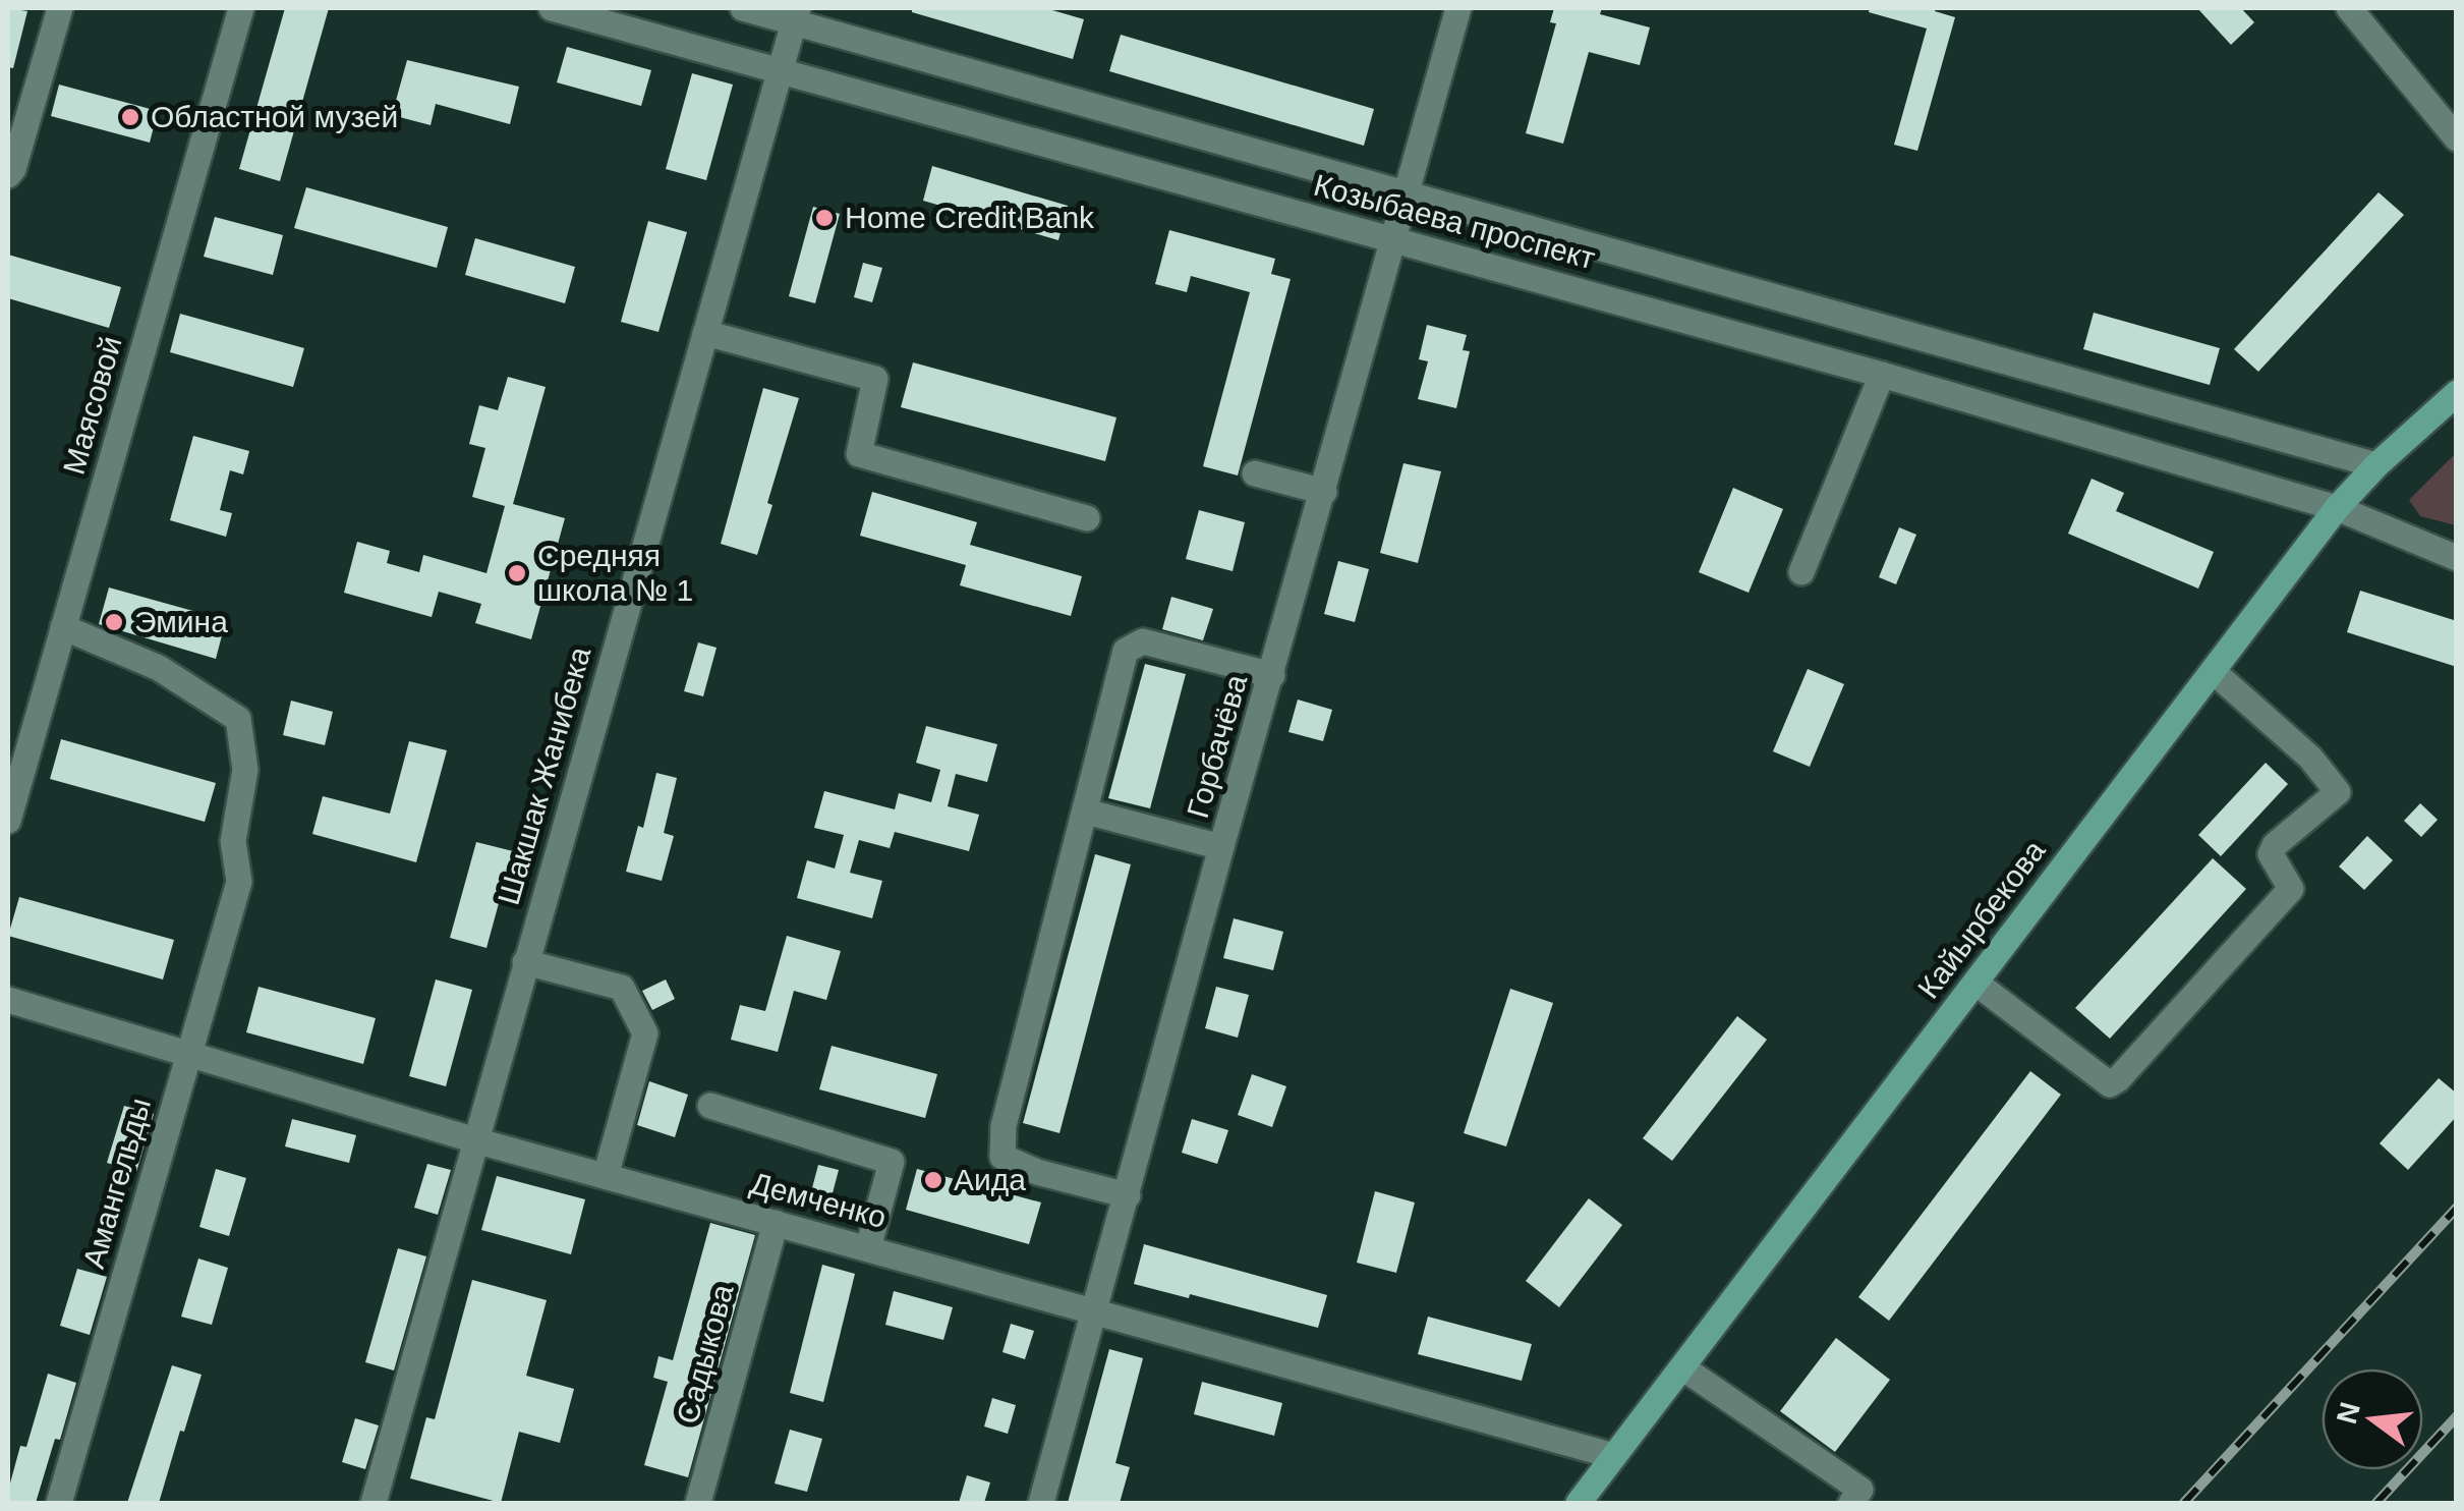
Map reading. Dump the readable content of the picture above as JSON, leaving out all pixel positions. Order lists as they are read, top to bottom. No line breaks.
{"streets":{"main road":["Кайырбекова"],"street":["Козыбаева проспект","Маясовой","Горбачёва","Шакшак Жанибека","Амангельды","Демченко","Садыкова"]},"crossings":[["Козыбаева проспект","Горбачёва"],["Козыбаева проспект","Шакшак Жанибека"],["Козыбаева проспект","Кайырбекова"],["Маясовой","Амангельды"],["Горбачёва","Демченко"],["Шакшак Жанибека","Демченко"],["Кайырбекова","Демченко"],["Амангельды","Демченко"],["Демченко","Садыкова"]],"places":["Областной музей","Home Credit Bank","Средняя школа № 1","Эмина","Аида"],"north":"left"}
